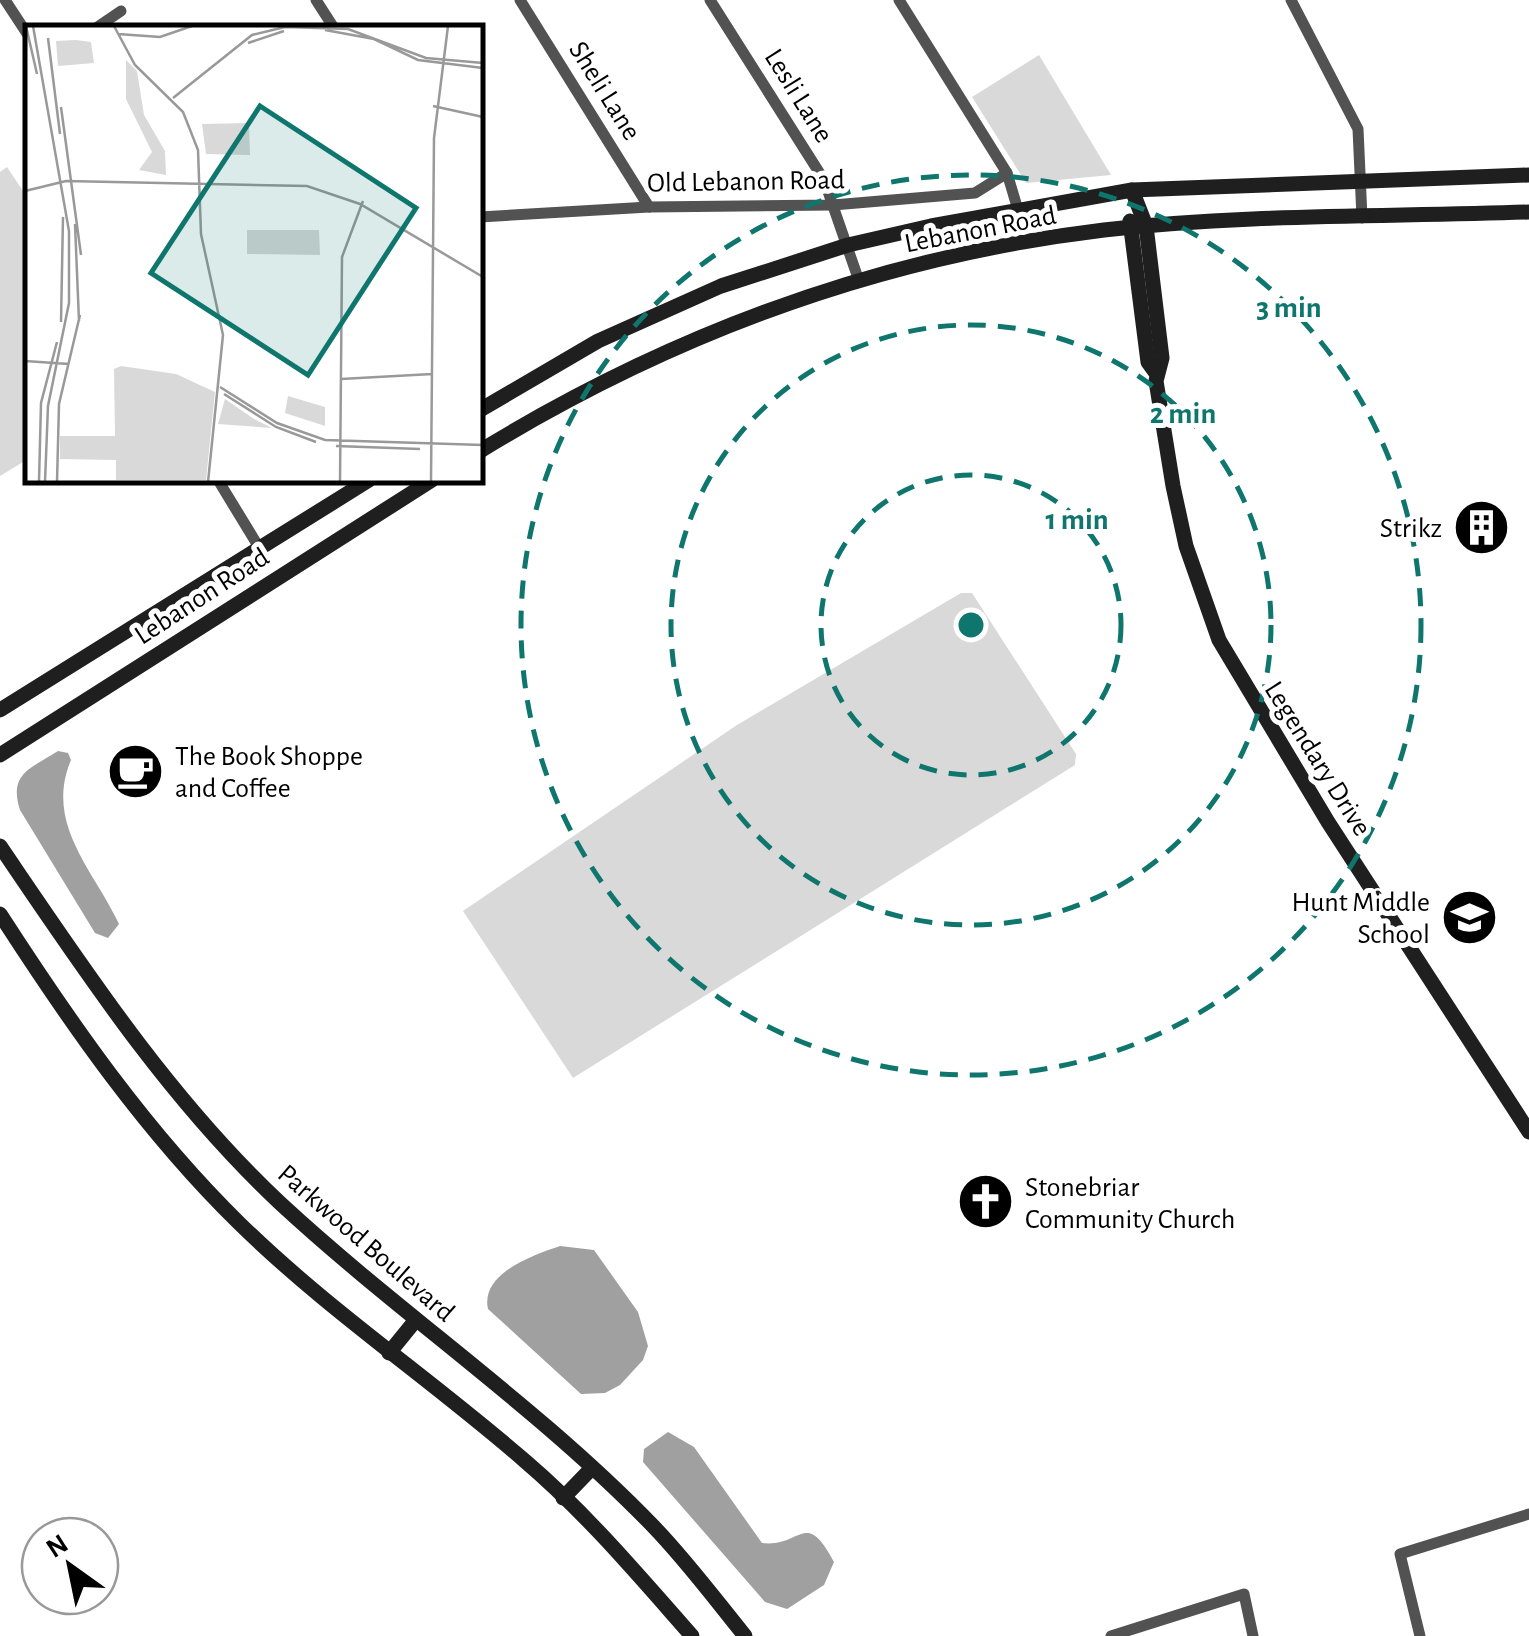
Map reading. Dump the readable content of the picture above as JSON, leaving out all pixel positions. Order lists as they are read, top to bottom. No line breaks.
{"streets":{"main road":["Lebanon Road","Legendary Drive","Parkwood Boulevard"],"street":["Sheli Lane","Lesli Lane","Old Lebanon Road"]},"crossings":[["Sheli Lane","Old Lebanon Road"],["Lesli Lane","Old Lebanon Road"],["Lesli Lane","Lebanon Road"],["Lebanon Road","Legendary Drive"]],"places":{"building":["Strikz"],"cafe":["The Book Shoppe and Coffee"],"school or university":["Hunt Middle School"],"church":["Stonebriar Community Church"]},"north":"top left","rings":["3 min","2 min","1 min"]}
